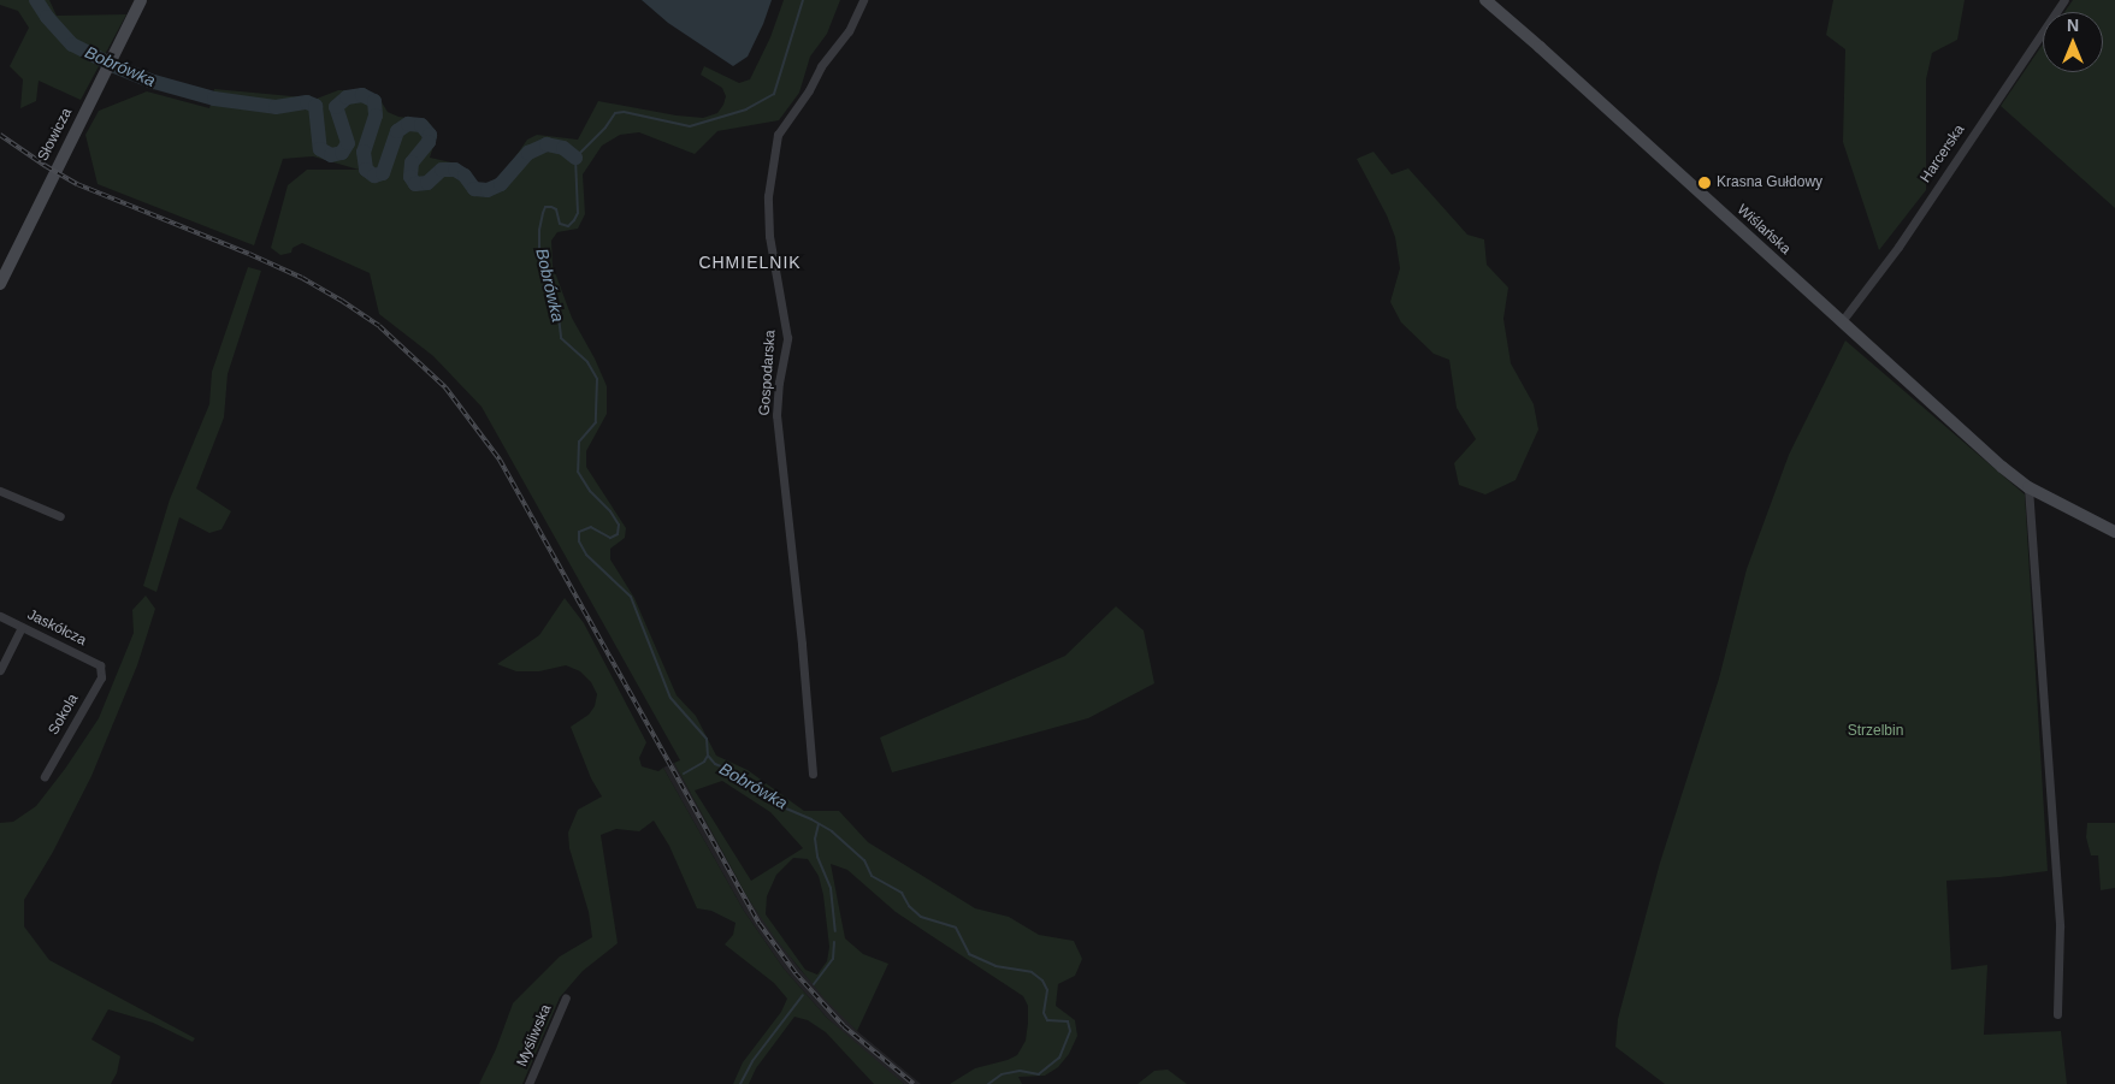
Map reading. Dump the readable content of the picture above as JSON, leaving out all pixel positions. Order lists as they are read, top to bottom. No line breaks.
{"streets":{"street":["Słowicza","Harcerska","Wiślańska","Gospodarska","Jaskółcza","Sokola","Myśliwska"]},"crossings":[["Harcerska","Wiślańska"],["Jaskółcza","Sokola"]],"districts":["CHMIELNIK"],"water":["Bobrówka"],"parks":["Strzelbin"],"places":["Krasna Gułdowy"],"north":"top"}
